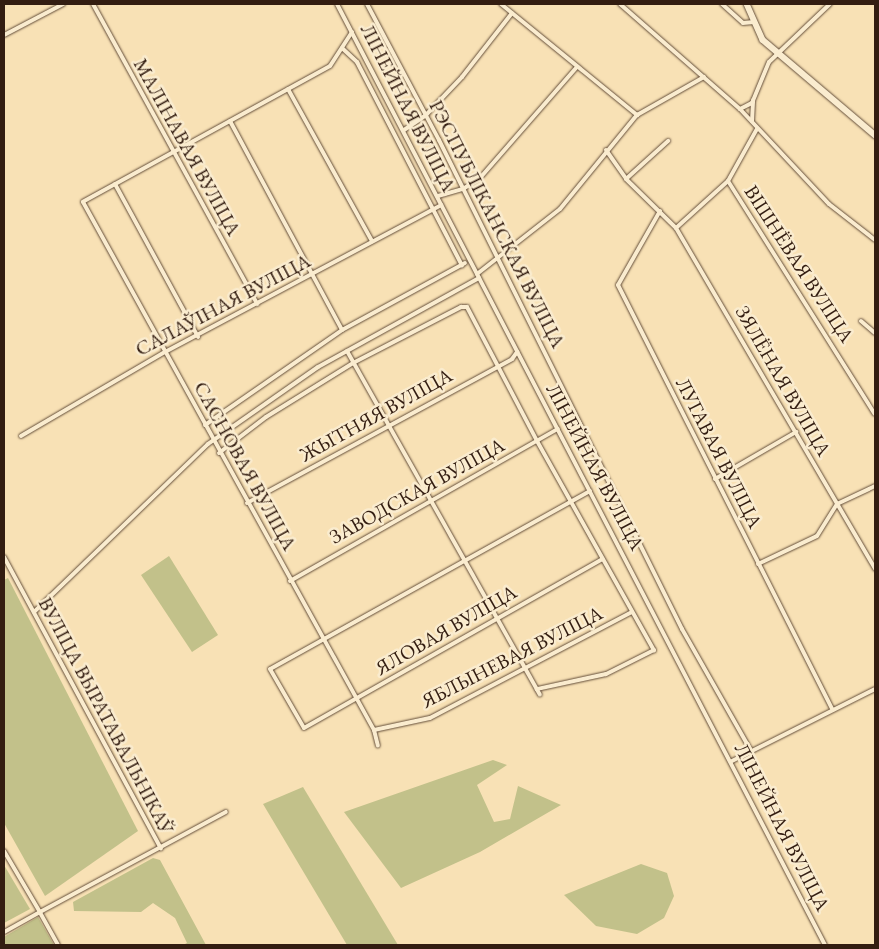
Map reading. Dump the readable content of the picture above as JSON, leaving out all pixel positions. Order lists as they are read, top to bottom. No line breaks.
{"streets":{"street":["ЛІНЕЙНАЯ ВУЛІЦА","МАЛІНАВАЯ ВУЛІЦА","РЭСПУБЛІКАНСКАЯ ВУЛІЦА","ВІШНЁВАЯ ВУЛІЦА","САЛАЎІНАЯ ВУЛІЦА","ЗЯЛЁНАЯ ВУЛІЦА","ЖЫТНЯЯ ВУЛІЦА","ЛУГАВАЯ ВУЛІЦА","САСНОВАЯ ВУЛІЦА","ЗАВОДСКАЯ ВУЛІЦА","ЯЛОВАЯ ВУЛІЦА","ЯБЛЫНЕВАЯ ВУЛІЦА","ВУЛІЦА ВЫРАТАВАЛЬНІКАЎ"]},"crossings":[["ЛІНЕЙНАЯ ВУЛІЦА","САЛАЎІНАЯ ВУЛІЦА"],["ЛІНЕЙНАЯ ВУЛІЦА","ЖЫТНЯЯ ВУЛІЦА"],["ЛІНЕЙНАЯ ВУЛІЦА","ЗАВОДСКАЯ ВУЛІЦА"],["МАЛІНАВАЯ ВУЛІЦА","САЛАЎІНАЯ ВУЛІЦА"],["САЛАЎІНАЯ ВУЛІЦА","САСНОВАЯ ВУЛІЦА"],["ЗЯЛЁНАЯ ВУЛІЦА","ЛУГАВАЯ ВУЛІЦА"],["ЖЫТНЯЯ ВУЛІЦА","САСНОВАЯ ВУЛІЦА"],["САСНОВАЯ ВУЛІЦА","ЗАВОДСКАЯ ВУЛІЦА"],["САСНОВАЯ ВУЛІЦА","ЯЛОВАЯ ВУЛІЦА"],["САСНОВАЯ ВУЛІЦА","ЯБЛЫНЕВАЯ ВУЛІЦА"]]}
